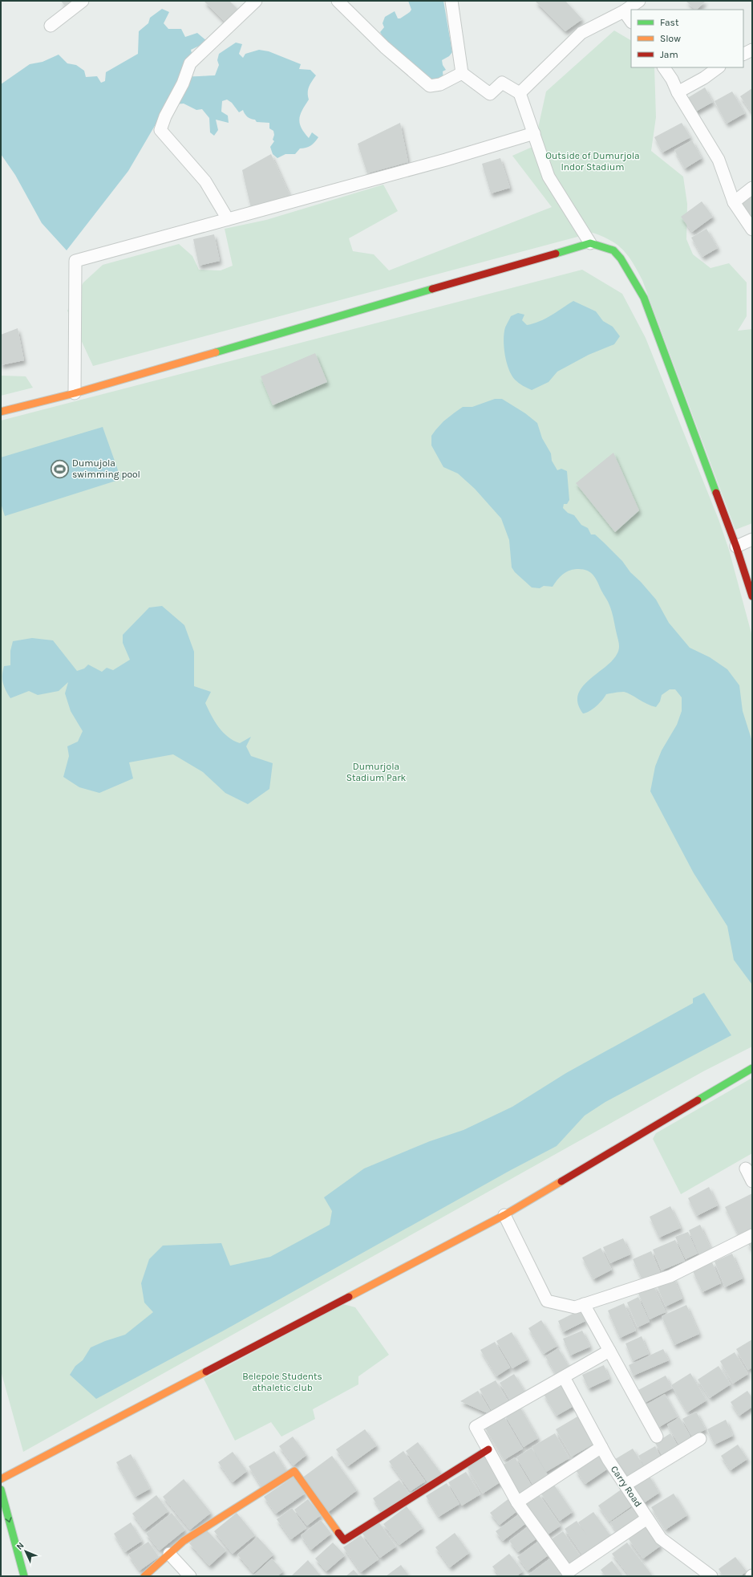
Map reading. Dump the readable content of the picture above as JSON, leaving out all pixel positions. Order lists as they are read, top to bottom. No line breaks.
{"streets":{"street":["Carry Road"]},"parks":["Outside of Dumurjola Indor Stadium","Dumurjola Stadium Park","Belepole Students athaletic club"],"places":{"sports":["Dumujola swimming pool"]},"legend":["Fast","Slow","Jam"],"north":"top left"}
